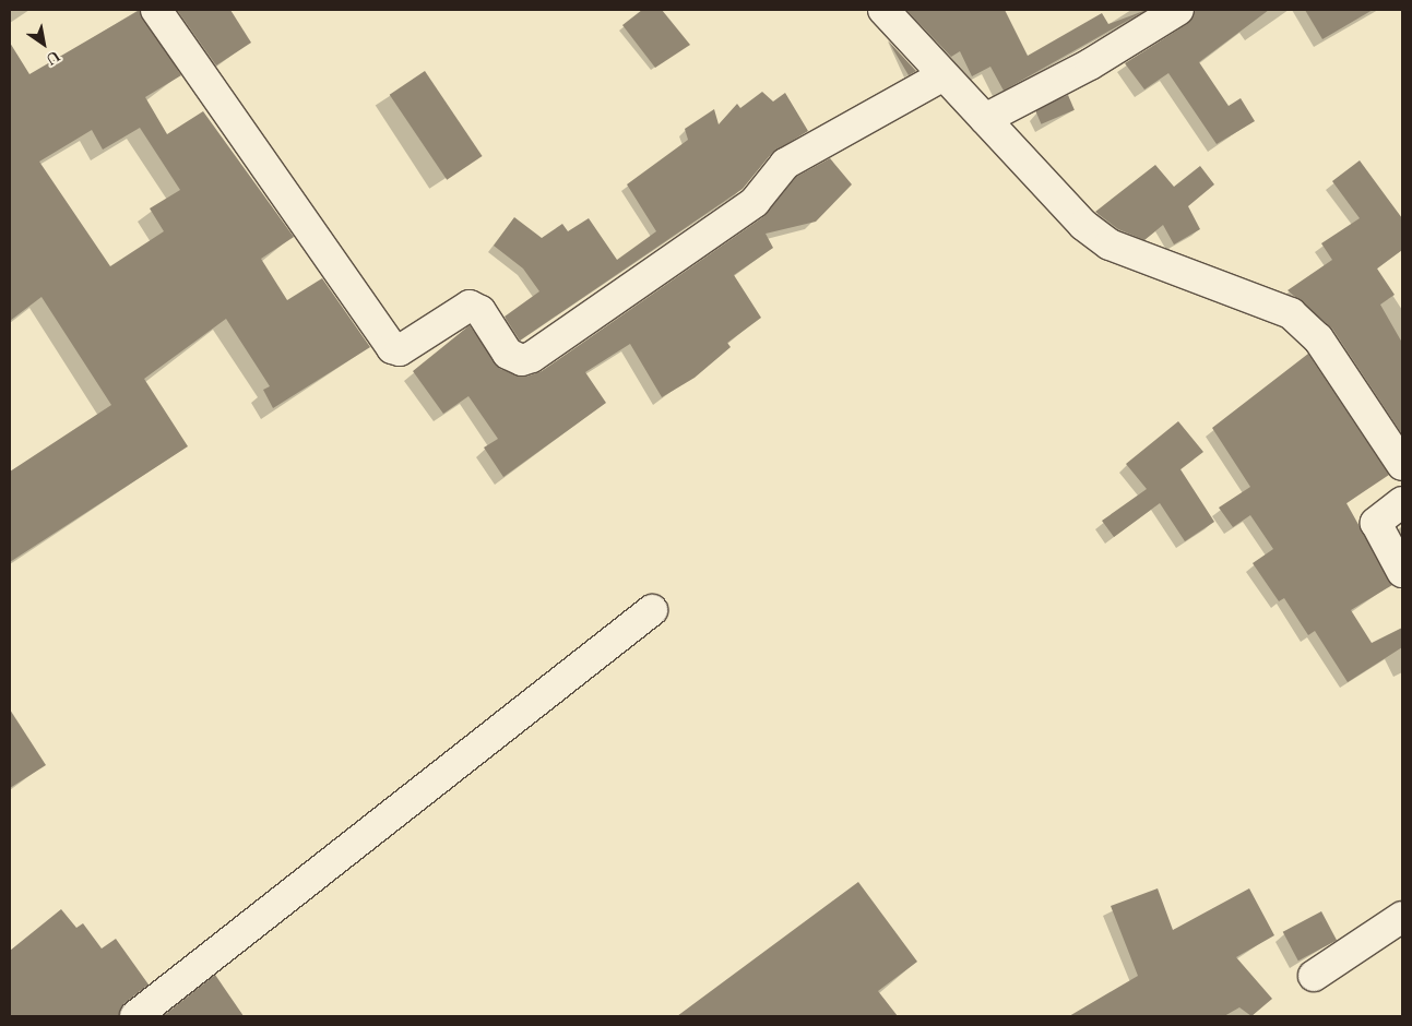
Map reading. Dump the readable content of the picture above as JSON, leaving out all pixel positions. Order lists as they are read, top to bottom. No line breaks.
{"north":"bottom right"}
